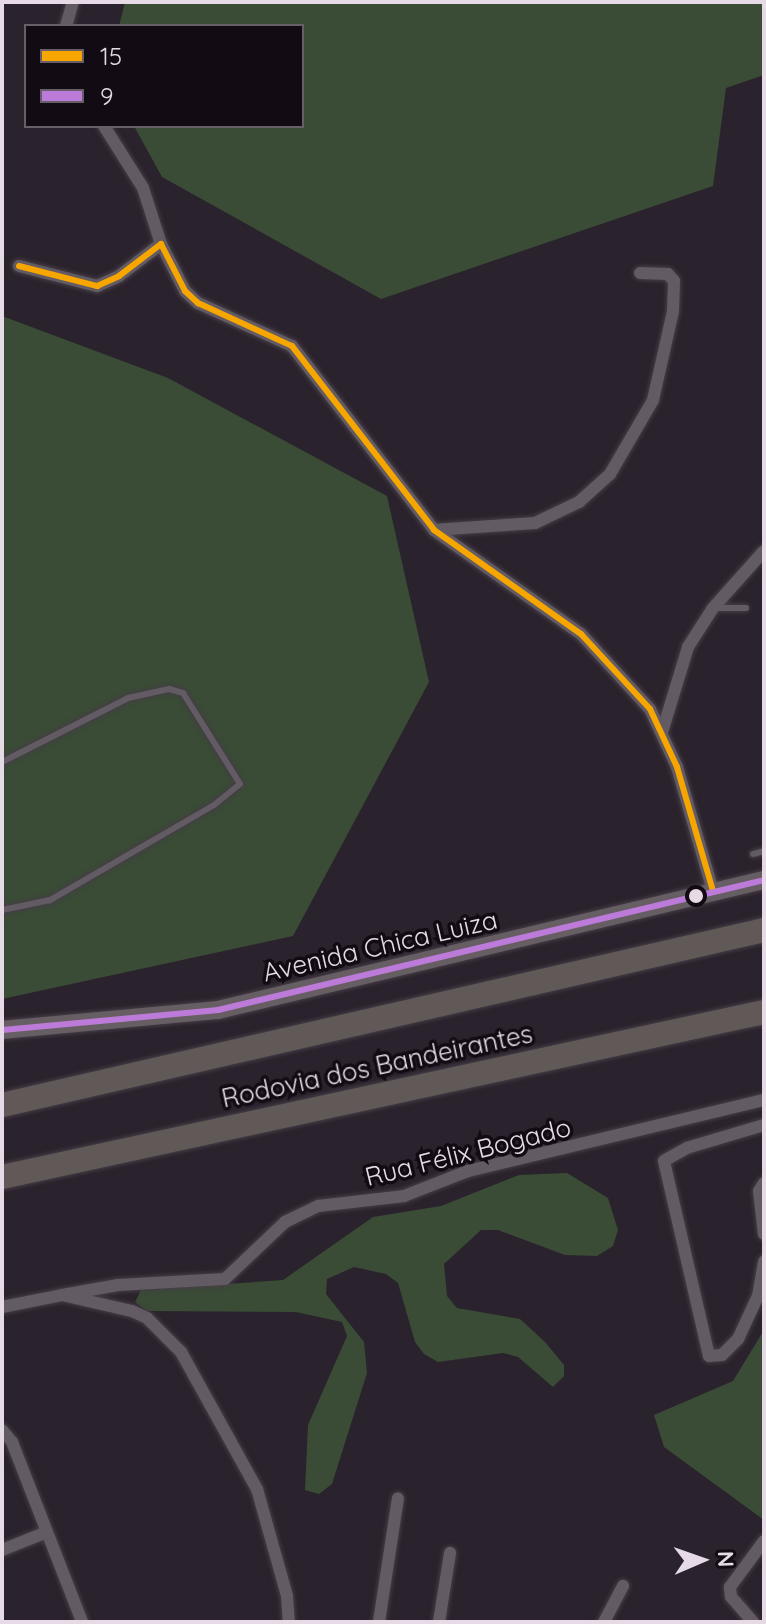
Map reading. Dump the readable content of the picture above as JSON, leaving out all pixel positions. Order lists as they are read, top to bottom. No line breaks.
{"streets":{"highway":["Rodovia dos Bandeirantes"],"main road":["Avenida Chica Luiza"],"street":["Rua Félix Bogado"]},"lines":["transit line 15","transit line 9"],"legend":["15","9"],"north":"right"}
